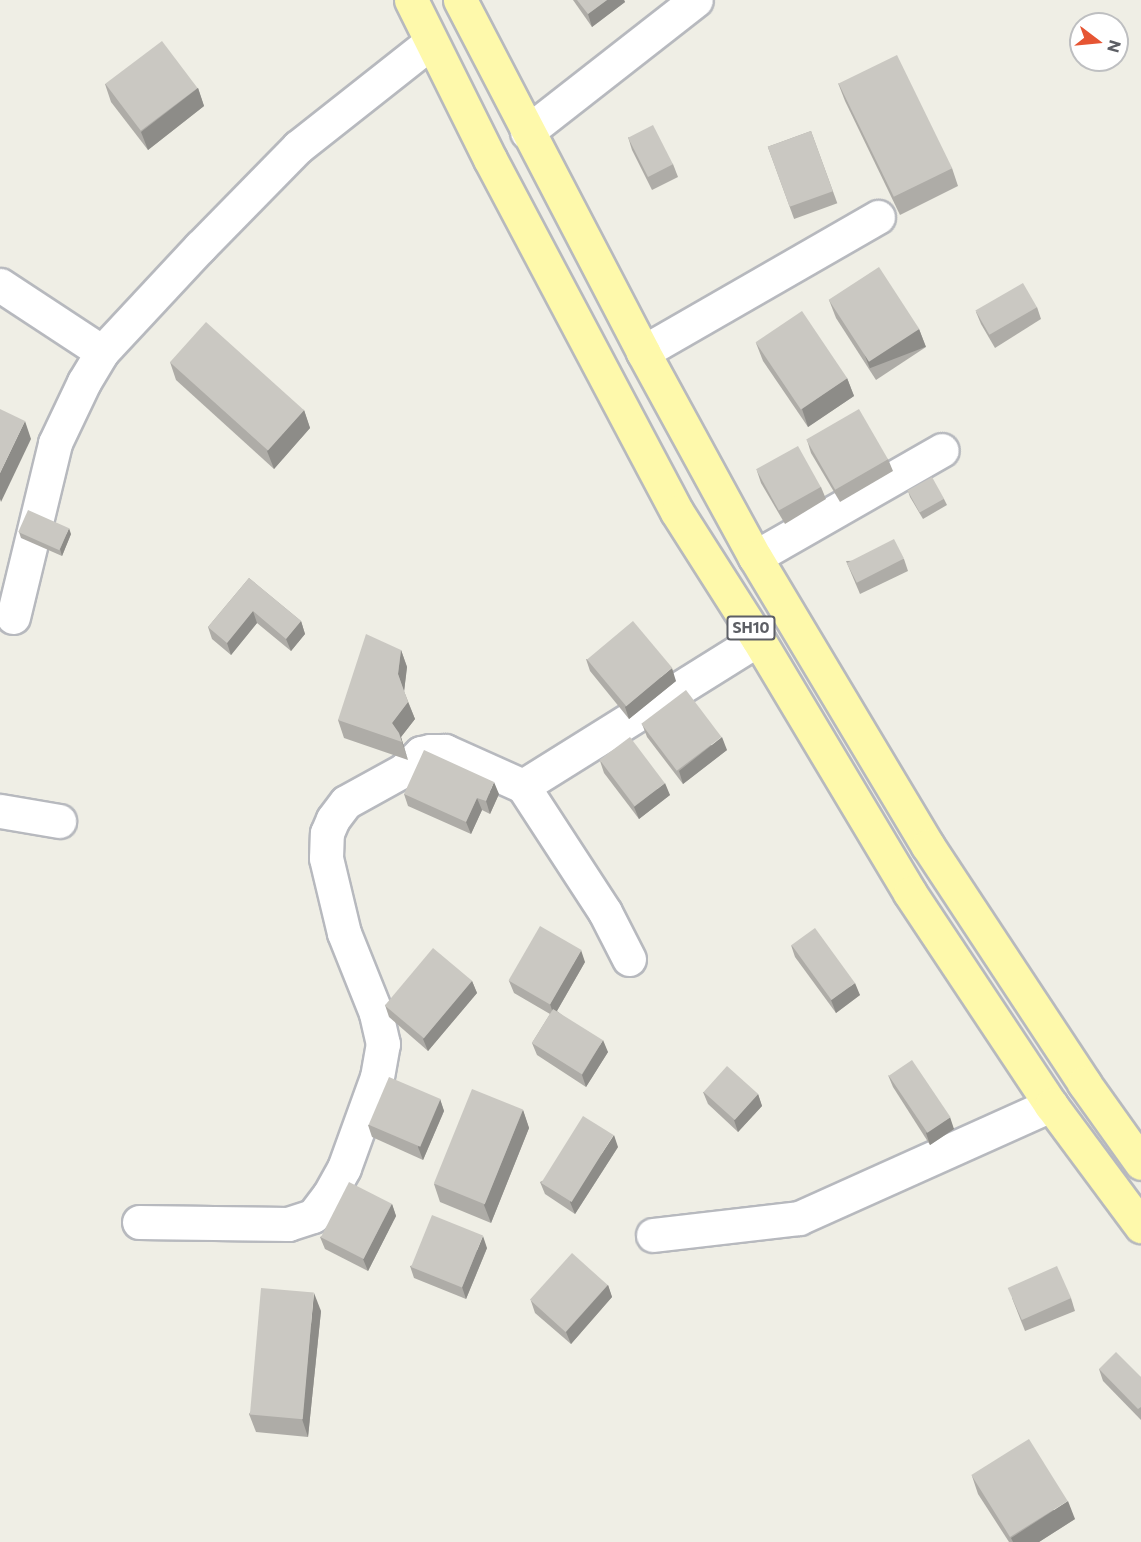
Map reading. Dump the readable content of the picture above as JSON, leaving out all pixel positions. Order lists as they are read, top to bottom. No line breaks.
{"streets":{"main road":["SH10"]},"north":"right"}
